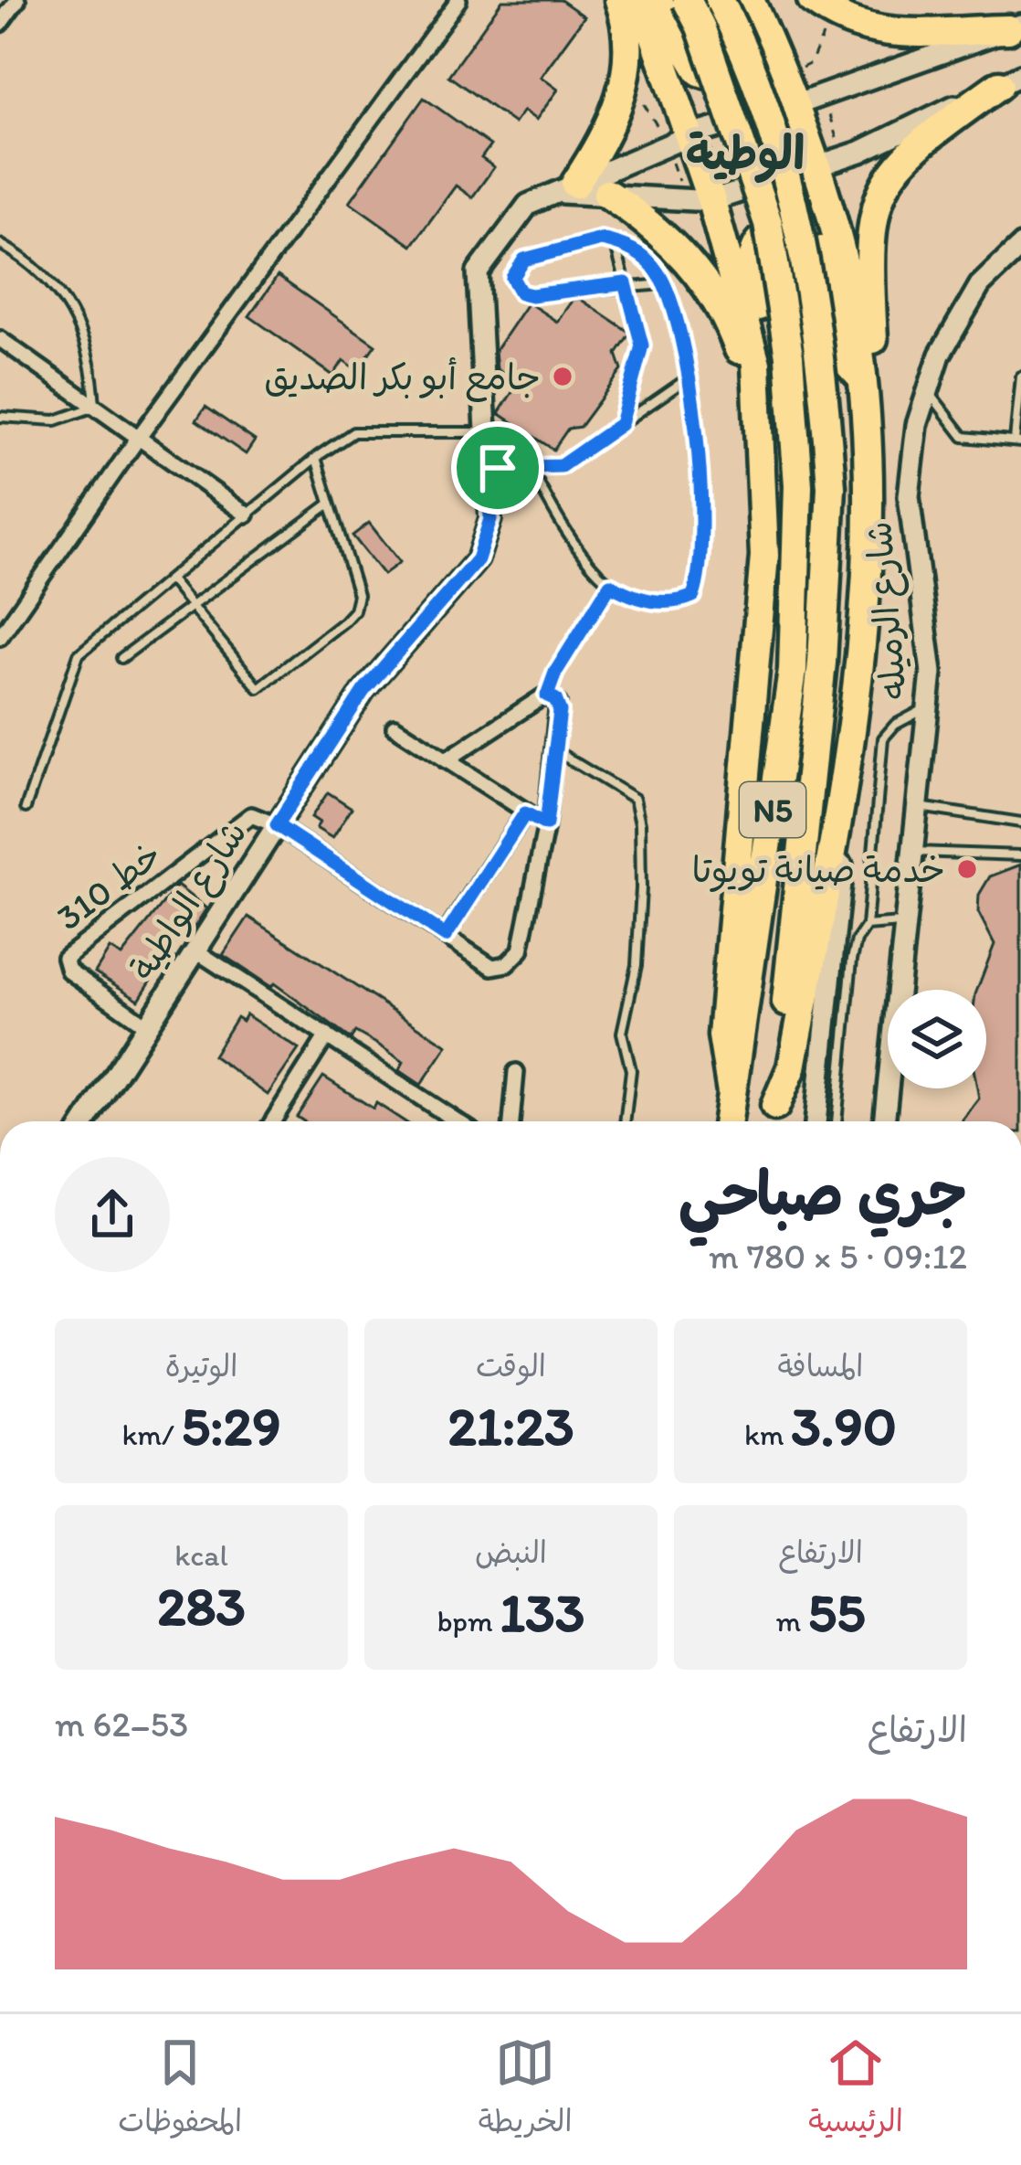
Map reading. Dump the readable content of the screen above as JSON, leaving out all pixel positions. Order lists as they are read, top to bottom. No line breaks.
{"streets":{"highway":["N5"],"street":["شارع الرميله","خط 310","شارع الواطية"]},"crossings":[["خط 310","شارع الواطية"]],"districts":["الوطية"],"places":["جامع أبو بكر الصديق","خدمة صيانة تويوتا"],"page":{"heading":["جري صباحي","09:12 · 5 × 780 m"],"stats":[["المسافة","3.90 km"],["الوقت","21:23"],["الوتيرة","5:29 /km"],["الارتفاع","55 m"],["النبض","133 bpm"],["kcal","283"]],"chart":["الارتفاع","53–62 m"],"tabs":["الرئيسية","الخريطة","المحفوظات"]}}
